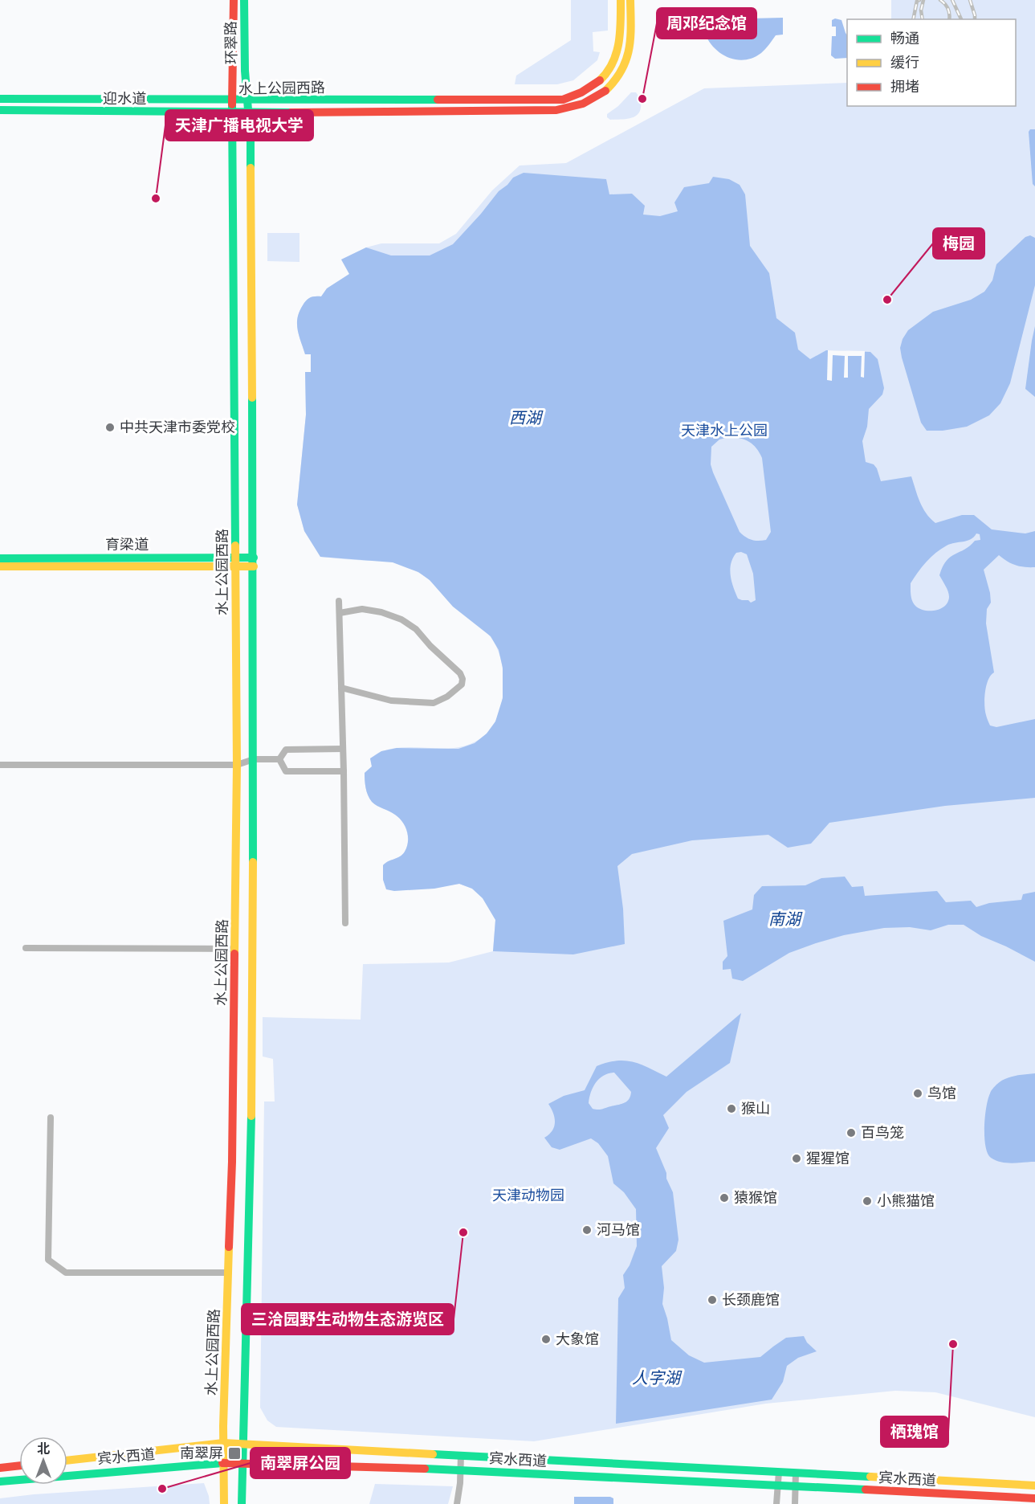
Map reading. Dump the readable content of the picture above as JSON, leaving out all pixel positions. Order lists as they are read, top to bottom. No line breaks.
{"streets":{"main road":["环翠路","水上公园西路","迎水道","育梁道","宾水西道"]},"crossings":[["环翠路","水上公园西路"],["环翠路","迎水道"],["水上公园西路","迎水道"],["水上公园西路","育梁道"],["水上公园西路","宾水西道"]],"water":["西湖","南湖","人字湖"],"parks":["天津水上公园","天津动物园"],"places":{"other":["周邓纪念馆","天津广播电视大学","梅园","中共天津市委党校","鸟馆","猴山","百鸟笼","猩猩馆","猿猴馆","小熊猫馆","河马馆","三洽园野生动物生态游览区","长颈鹿馆","大象馆","栖瑰馆","南翠屏公园"],"transit":["南翠屏"]},"legend":["畅通","缓行","拥堵"],"north":"top"}
